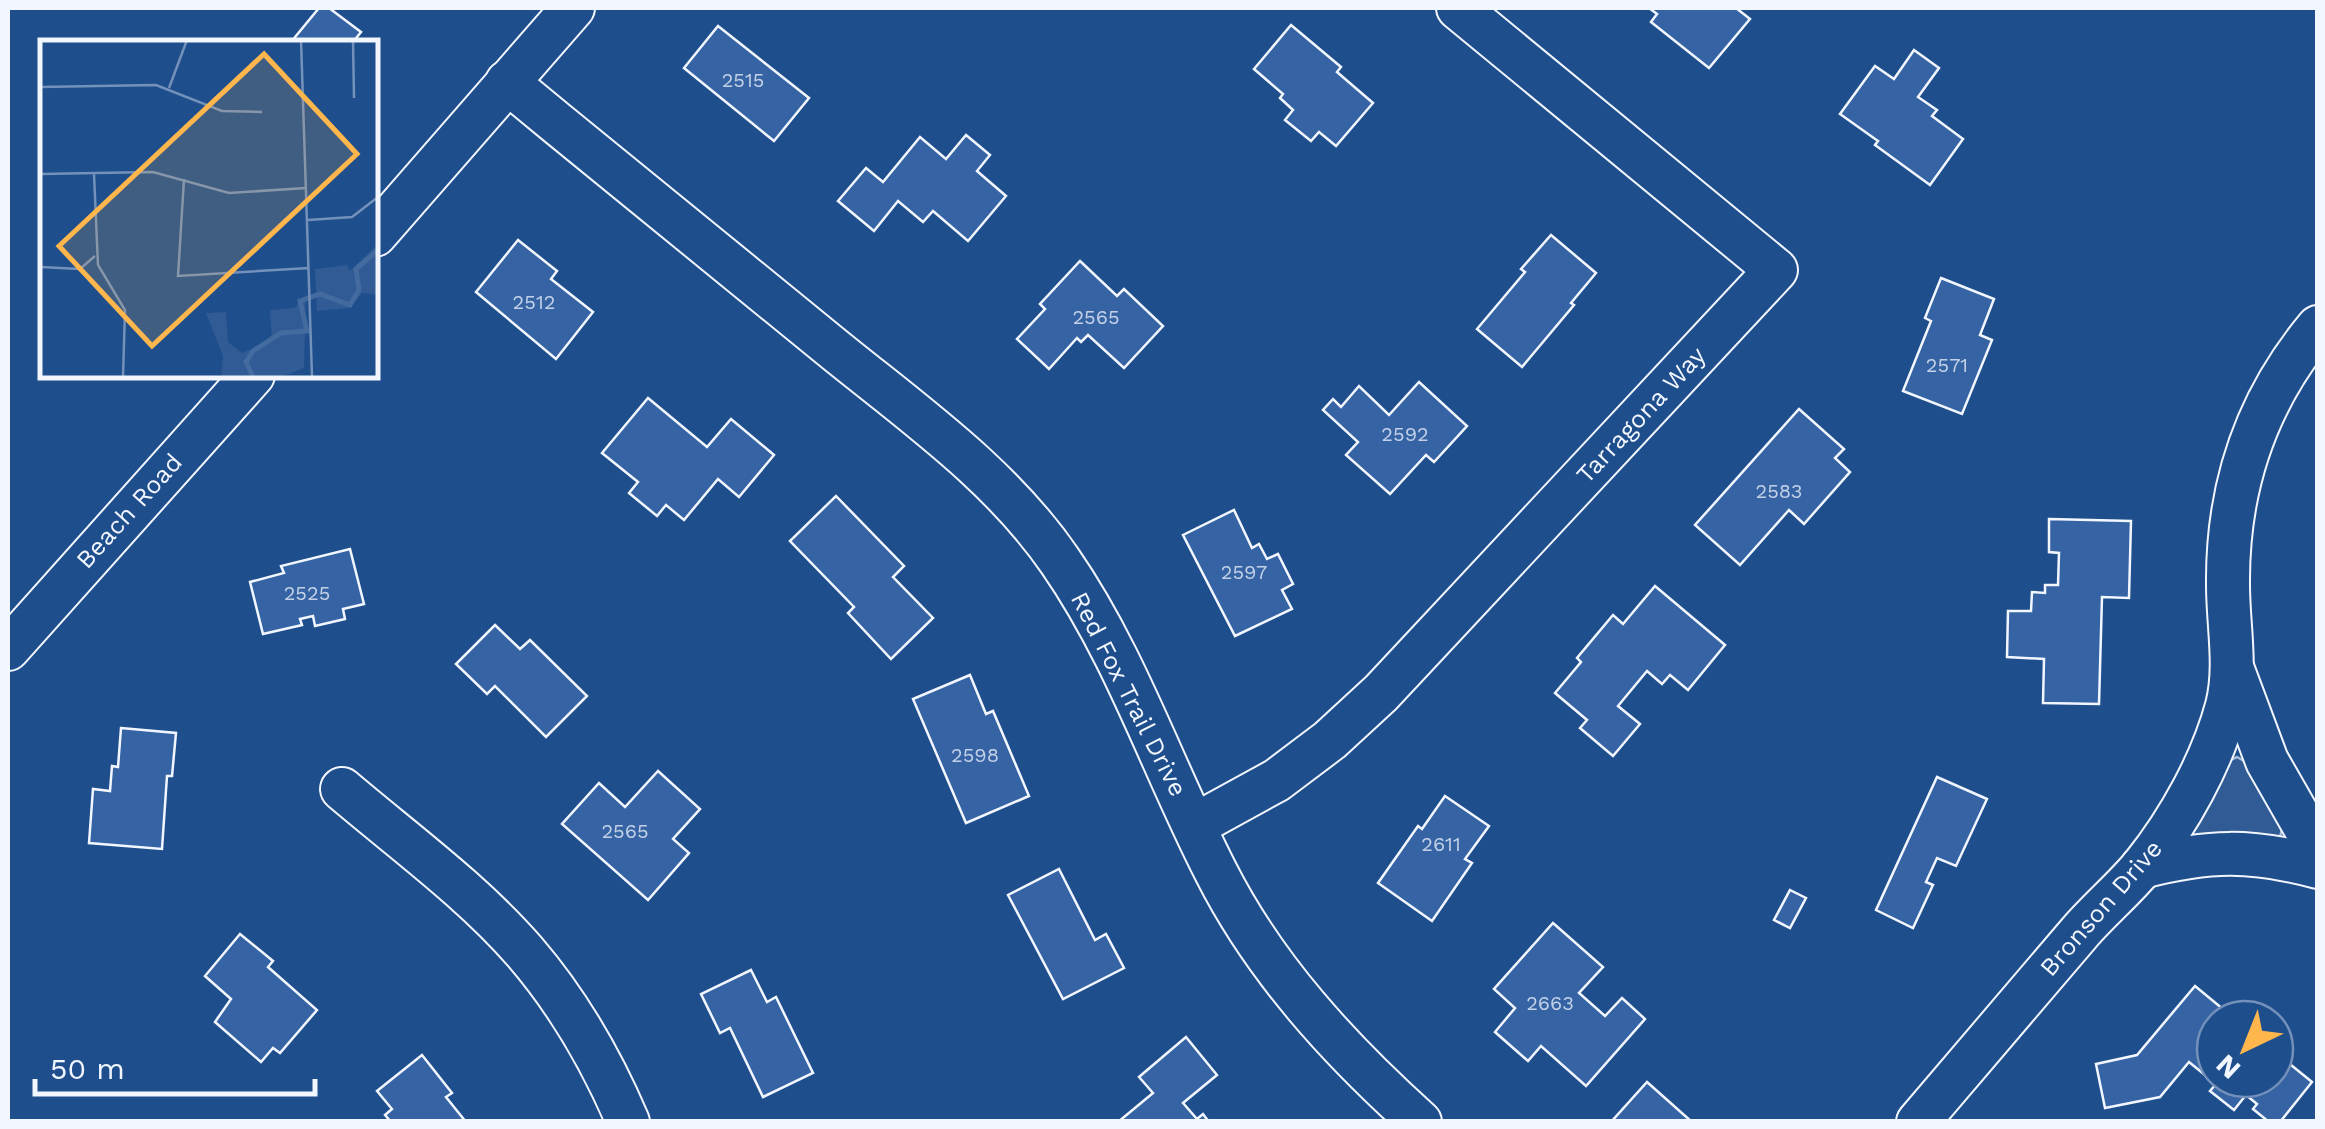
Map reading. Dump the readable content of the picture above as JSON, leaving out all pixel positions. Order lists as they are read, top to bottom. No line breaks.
{"streets":{"street":["Tarragona Way","Beach Road","Red Fox Trail Drive","Bronson Drive"]},"crossings":[["Tarragona Way","Red Fox Trail Drive"]],"house_numbers":["2515","2512","2565","2571","2592","2583","2597","2525","2598","2565","2611","2663"],"scale_bar":"50 m","north":"bottom left"}
